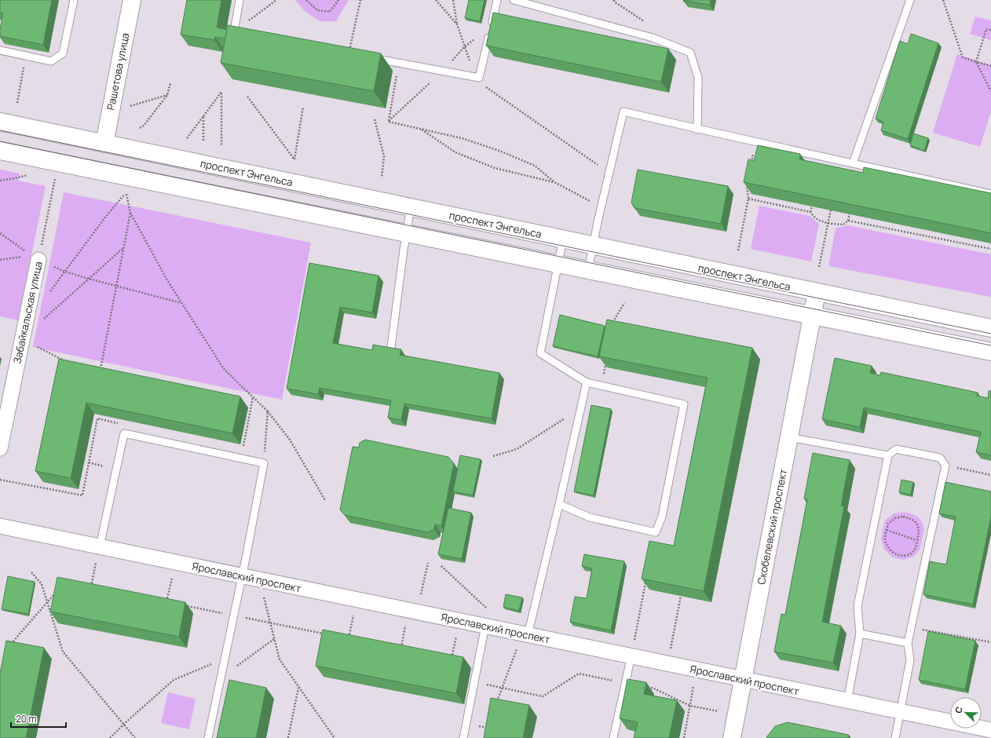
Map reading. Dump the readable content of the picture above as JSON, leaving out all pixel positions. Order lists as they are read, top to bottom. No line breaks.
{"streets":{"main road":["Рашетова улица","проспект Энгельса","Скобелевский проспект"],"street":["Забайкальская улица","Ярославский проспект"]},"crossings":[["Рашетова улица","проспект Энгельса"],["проспект Энгельса","Скобелевский проспект"],["Скобелевский проспект","Ярославский проспект"]],"scale_bar":"20 m","north":"top left"}
